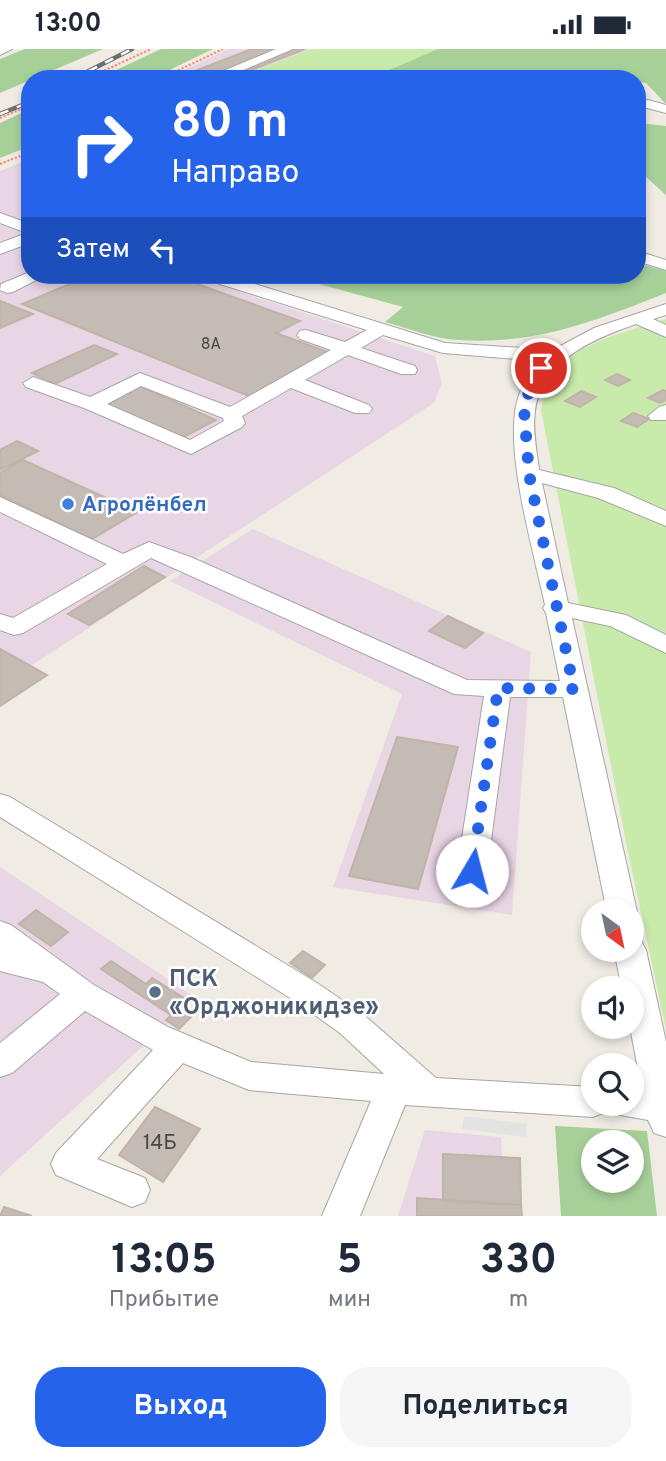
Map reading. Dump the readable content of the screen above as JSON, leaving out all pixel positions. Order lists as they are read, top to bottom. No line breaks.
{"places":["Агролёнбел","ПСК «Орджоникидзе»"],"house_numbers":["8А","14Б"],"north":"bottom right","page":{"status":"13:00","turn":["80 m","Направо"],"then":"Затем","eta":["13:05","Прибытие","5","мин","330","m"],"buttons":["Выход","Поделиться"]}}
